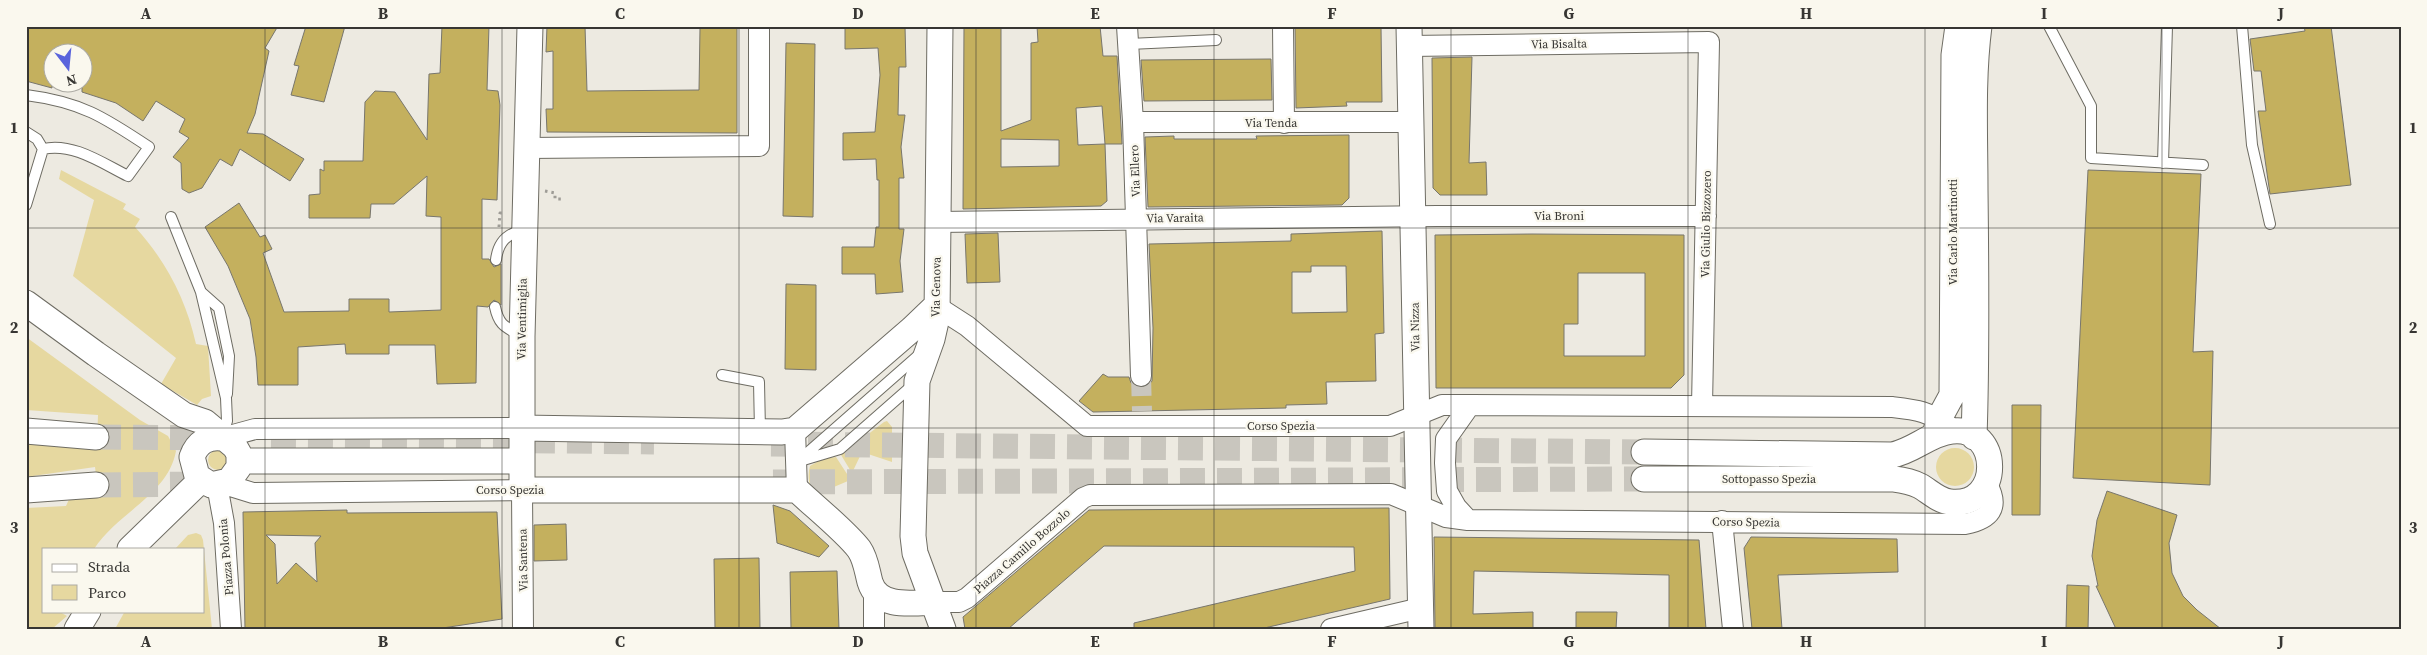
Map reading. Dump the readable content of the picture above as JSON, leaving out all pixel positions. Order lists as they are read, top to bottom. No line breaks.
{"streets":{"street":["Via Bisalta","Via Tenda","Via Ellero","Via Broni","Via Varaita","Via Giulio Bizzozero","Via Carlo Martinotti","Via Genova","Via Ventimiglia","Via Nizza","Corso Spezia","Sottopasso Spezia","Piazza Camillo Bozzolo","Piazza Polonia","Via Santena"]},"crossings":[["Via Bisalta","Via Giulio Bizzozero"],["Via Bisalta","Via Nizza"],["Via Tenda","Via Ellero"],["Via Tenda","Via Nizza"],["Via Ellero","Via Varaita"],["Via Broni","Via Varaita"],["Via Broni","Via Giulio Bizzozero"],["Via Broni","Via Nizza"],["Via Varaita","Via Genova"],["Via Varaita","Via Nizza"],["Via Giulio Bizzozero","Corso Spezia"],["Via Carlo Martinotti","Corso Spezia"],["Via Genova","Corso Spezia"],["Via Genova","Piazza Camillo Bozzolo"],["Via Ventimiglia","Corso Spezia"],["Via Ventimiglia","Via Santena"],["Via Nizza","Corso Spezia"],["Corso Spezia","Piazza Camillo Bozzolo"],["Corso Spezia","Piazza Polonia"],["Corso Spezia","Via Santena"]],"legend":["Strada","Parco"],"north":"bottom","grid":{"columns":["A","B","C","D","E","F","G","H","I","J"],"rows":["1","2","3"]}}
